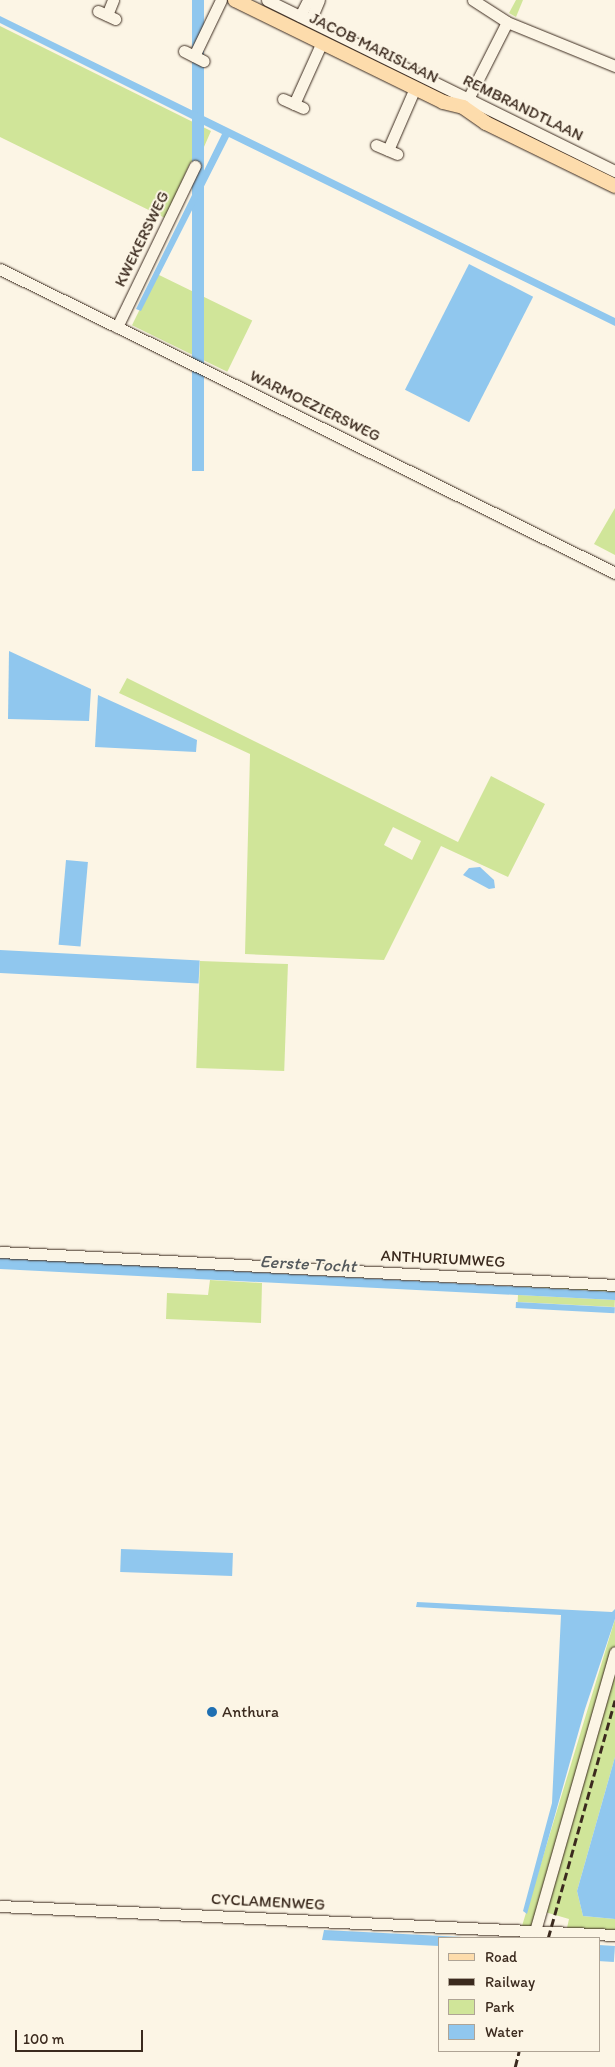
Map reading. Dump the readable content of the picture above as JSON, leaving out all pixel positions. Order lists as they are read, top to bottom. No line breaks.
{"streets":{"main road":["JACOB MARISLAAN"],"street":["REMBRANDTLAAN","KWEKERSWEG","WARMOEZIERSWEG","ANTHURIUMWEG","CYCLAMENWEG"]},"crossings":[["KWEKERSWEG","WARMOEZIERSWEG"]],"water":["Eerste Tocht"],"places":["Anthura"],"legend":["Road","Railway","Park","Water"],"scale_bar":"100 m"}
